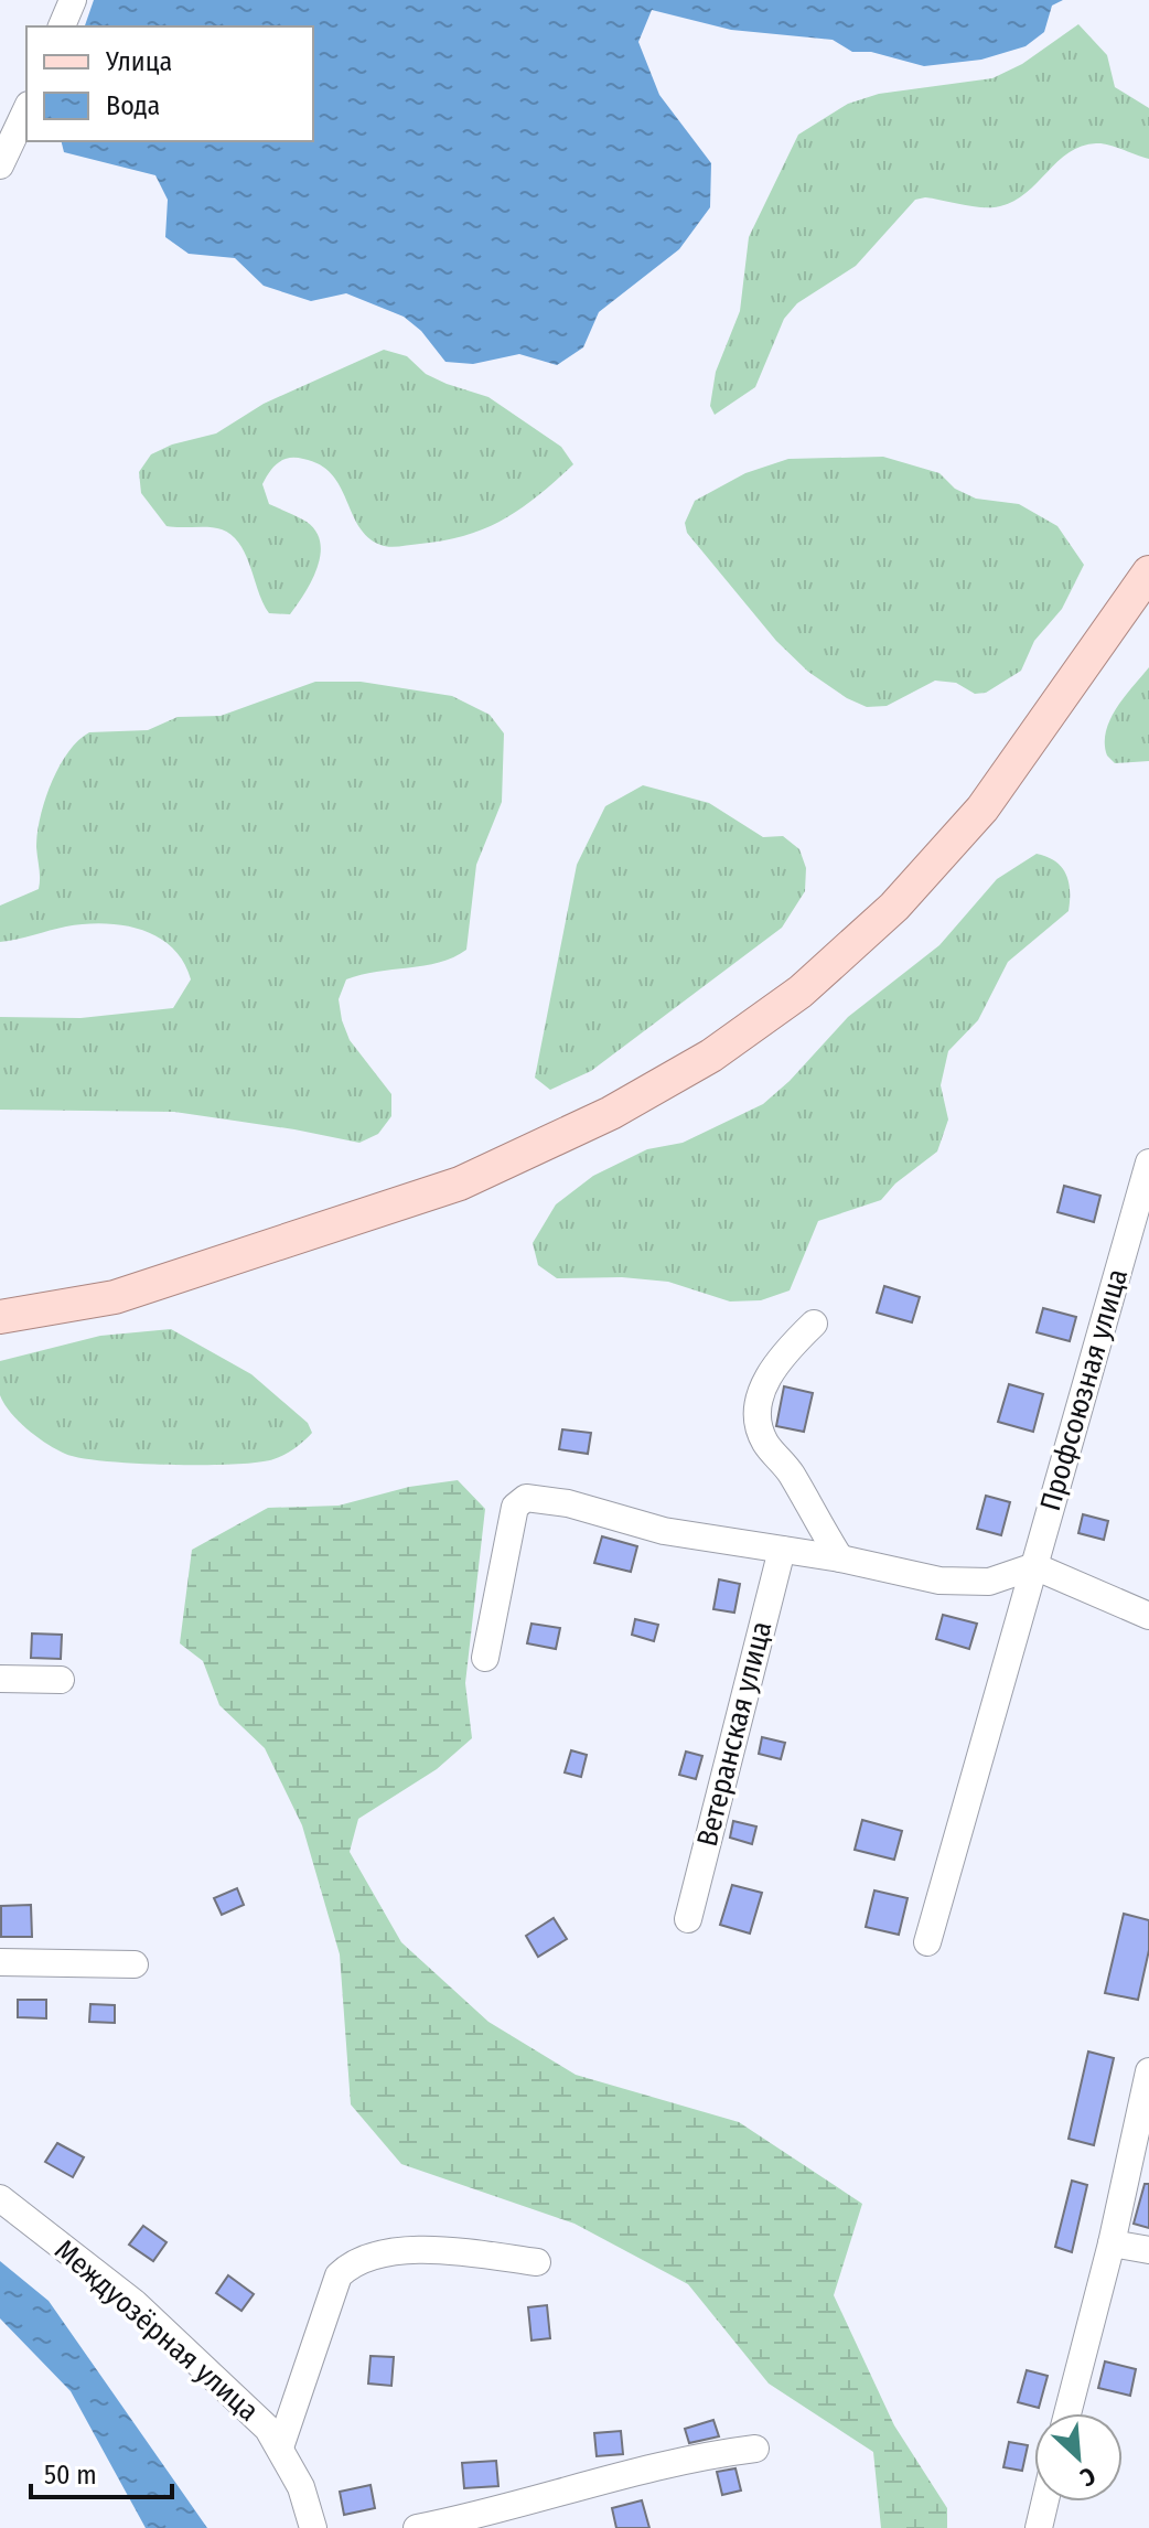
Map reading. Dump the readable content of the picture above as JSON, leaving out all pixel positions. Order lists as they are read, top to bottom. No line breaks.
{"streets":{"street":["Профсоюзная улица","Ветеранская улица","Междуозёрная улица"]},"legend":["Улица","Вода"],"scale_bar":"50 m","north":"bottom right"}
